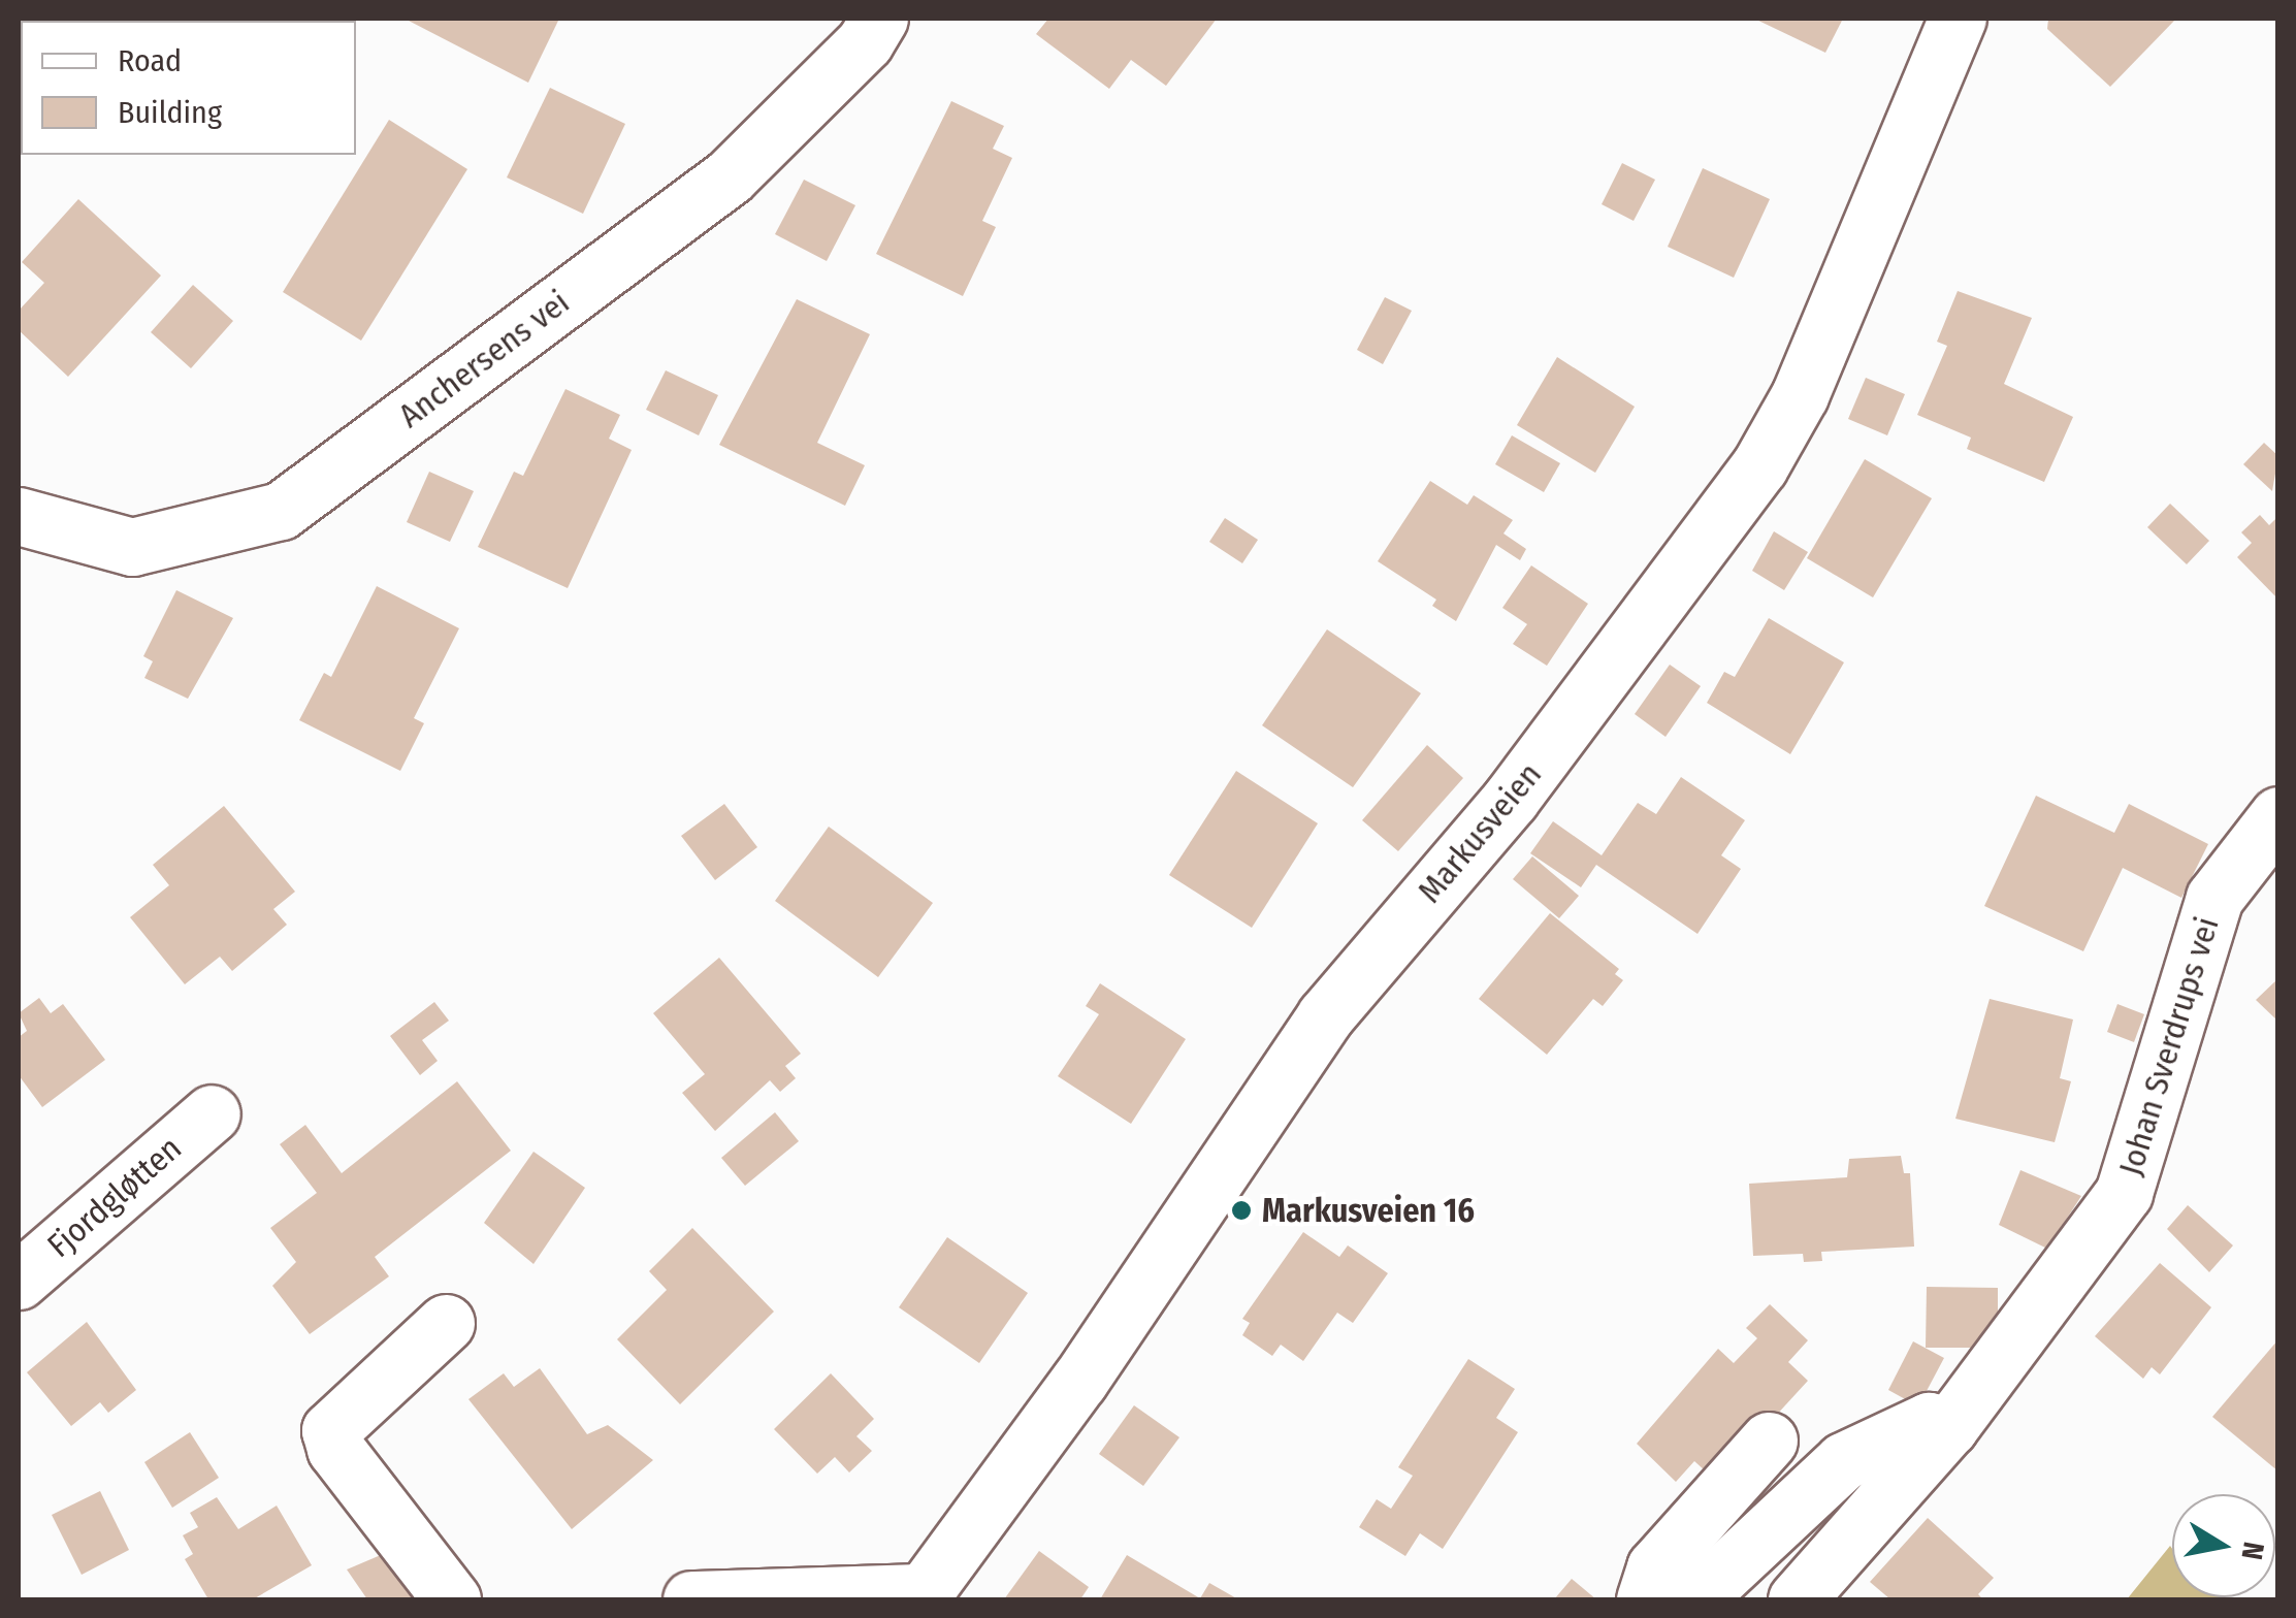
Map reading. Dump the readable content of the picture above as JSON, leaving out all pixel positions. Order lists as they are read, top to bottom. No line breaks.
{"streets":{"street":["Anchersens vei","Markusveien","Johan Sverdrups vei","Fjordgløtten"]},"places":["Markusveien 16"],"legend":["Road","Building"],"north":"right"}
